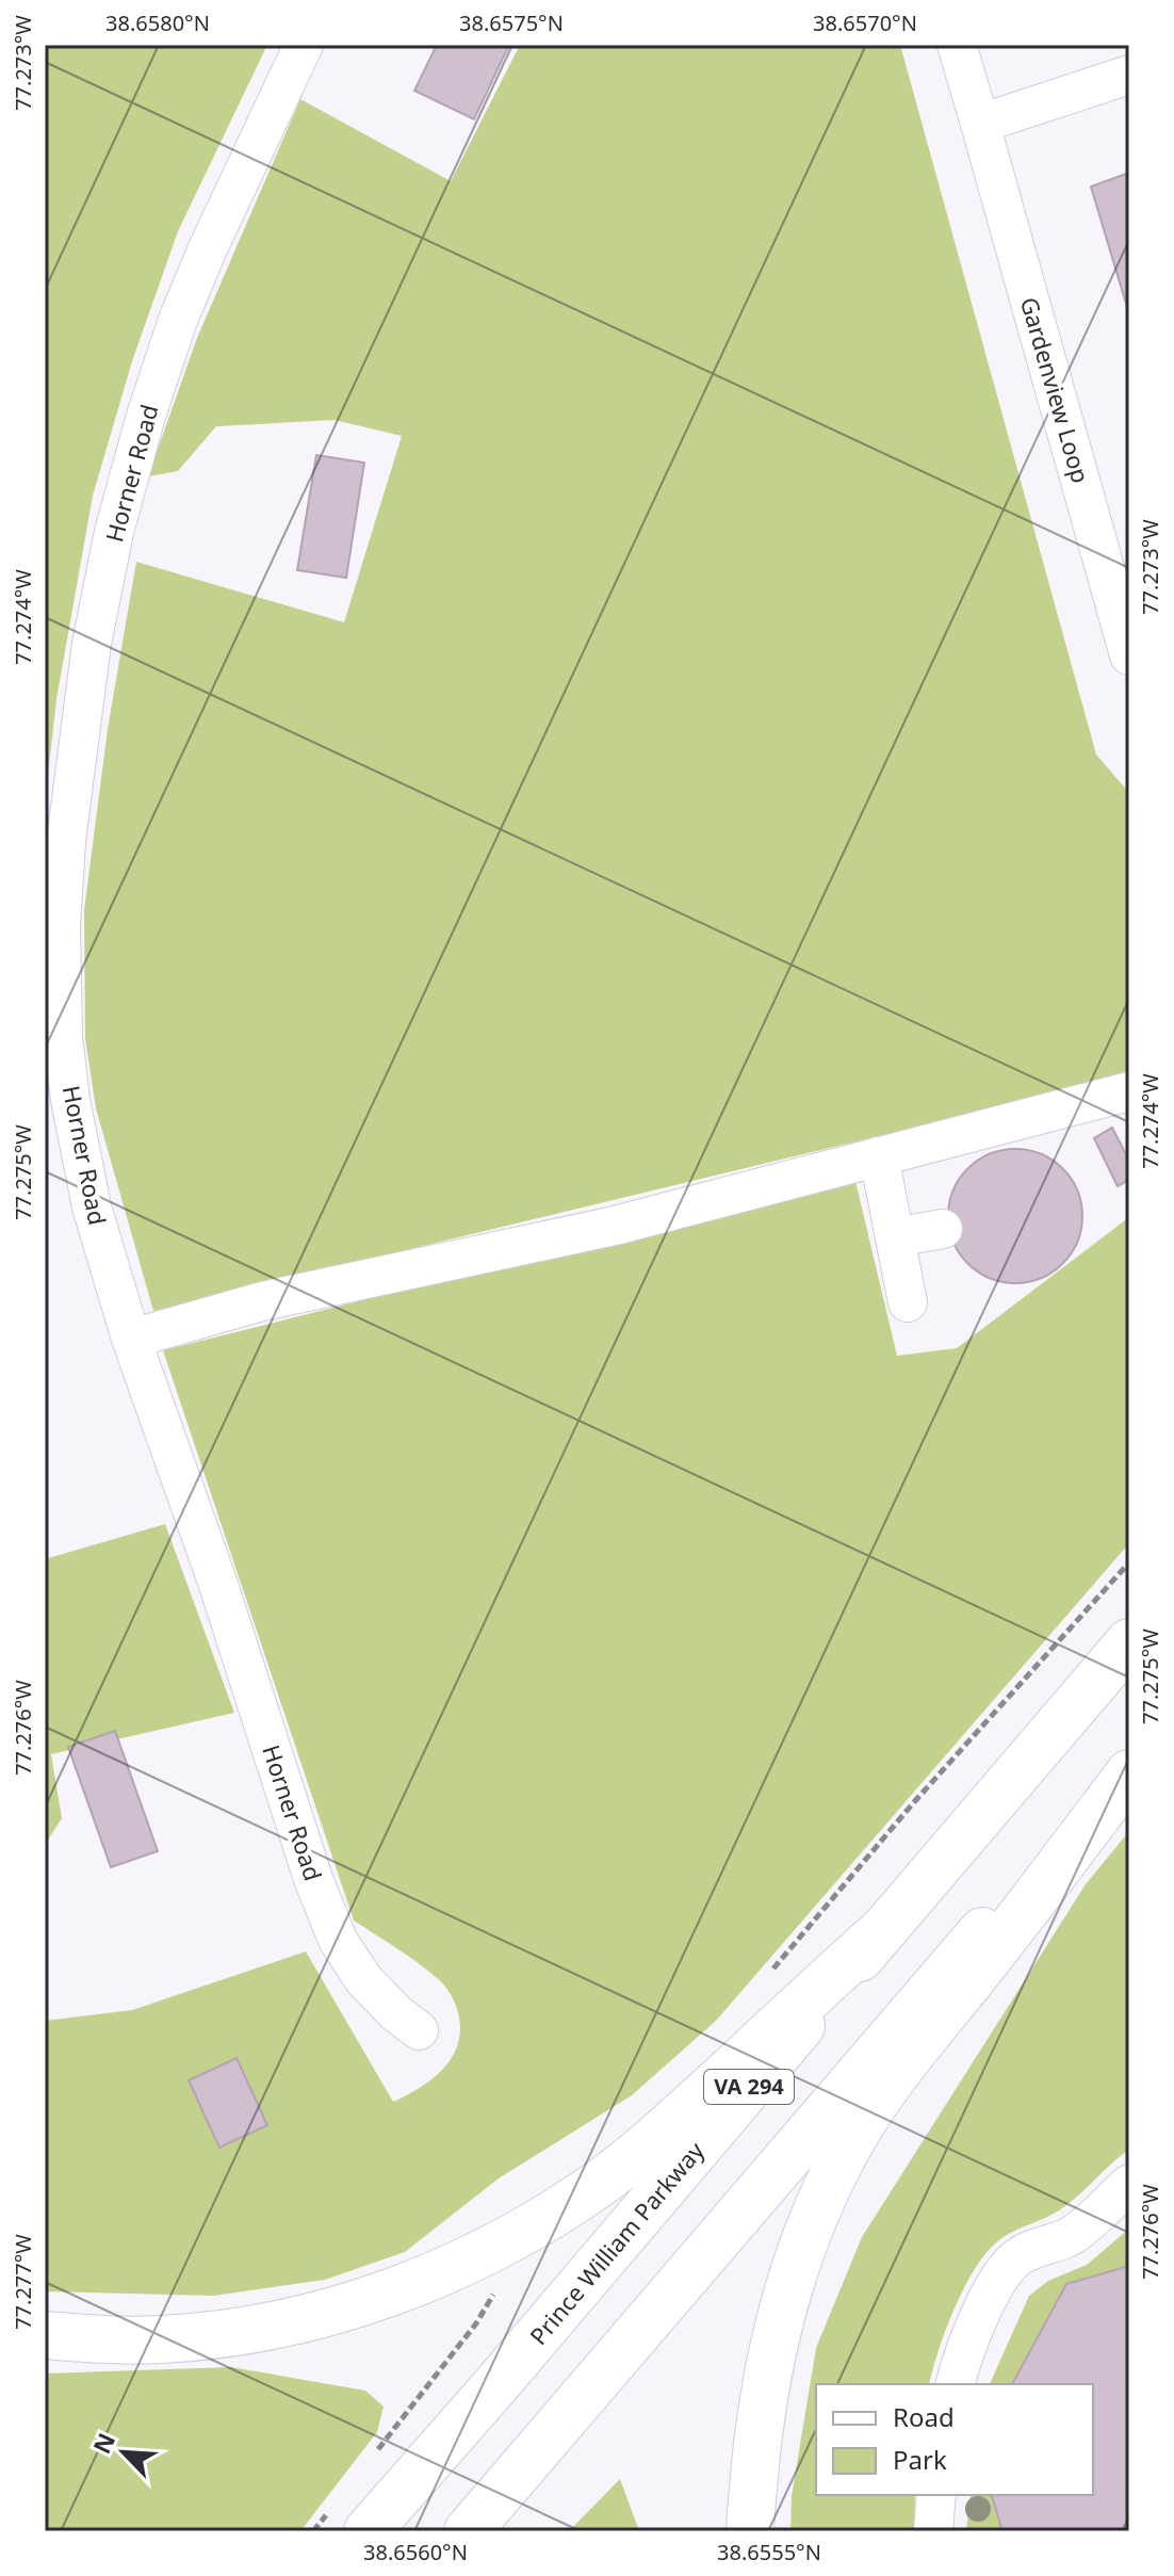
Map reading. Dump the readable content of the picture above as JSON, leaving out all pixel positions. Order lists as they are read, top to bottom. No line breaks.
{"streets":{"main road":["VA 294","Prince William Parkway"],"street":["Gardenview Loop","Horner Road"]},"legend":["Road","Park"],"north":"top left","coordinates":["38.6580°N","38.6575°N","38.6570°N","77.273°W","77.274°W","77.275°W","77.276°W","77.277°W","38.6560°N","38.6555°N"]}
